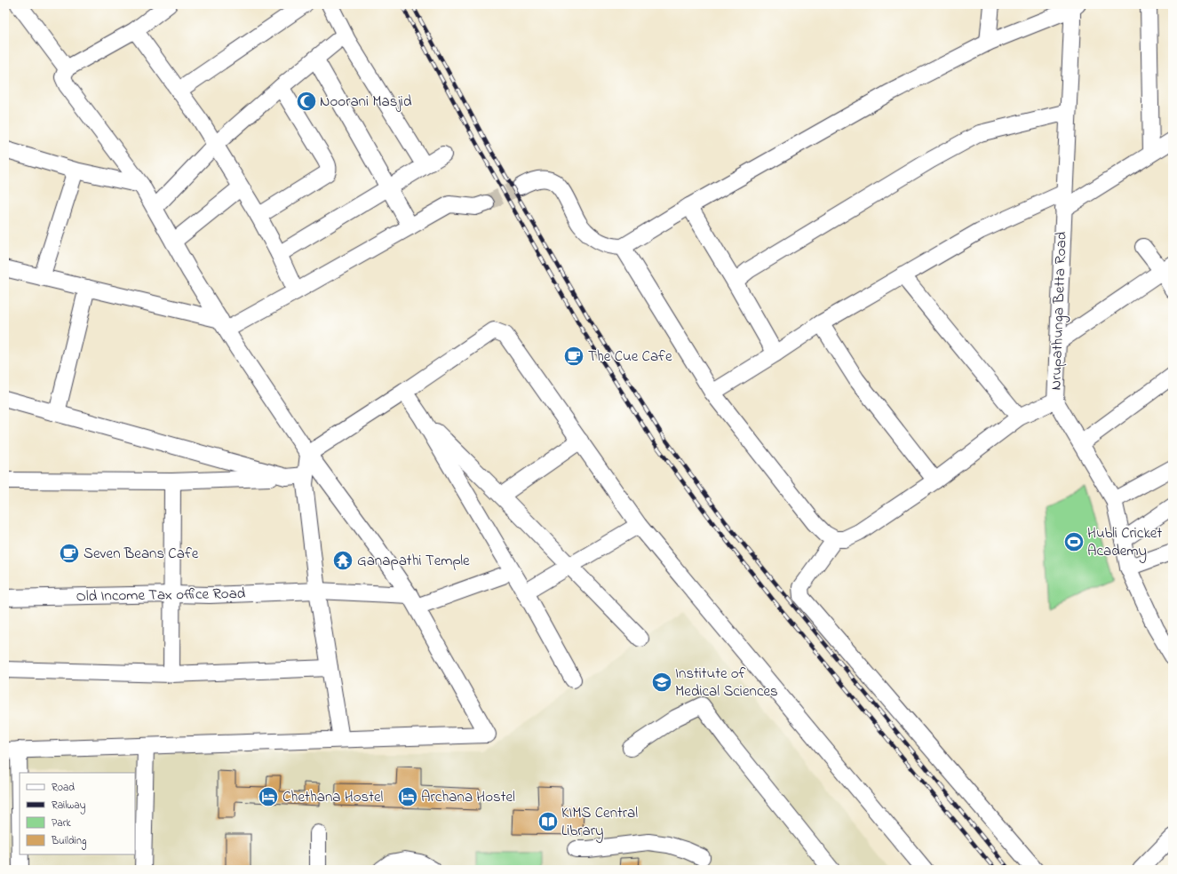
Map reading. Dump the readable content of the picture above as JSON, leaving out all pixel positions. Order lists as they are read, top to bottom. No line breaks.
{"streets":{"street":["Nrupathunga Betta Road","Old Income Tax office Road"]},"places":{"mosque":["Noorani Masjid"],"cafe":["The Cue Cafe","Seven Beans Cafe"],"sports":["Hubli Cricket Academy"],"temple":["Ganapathi Temple"],"school or university":["Institute of Medical Sciences"],"hotel":["Chethana Hostel","Archana Hostel"],"library":["KIMS Central Library"]},"legend":["Road","Railway","Park","Building"]}
